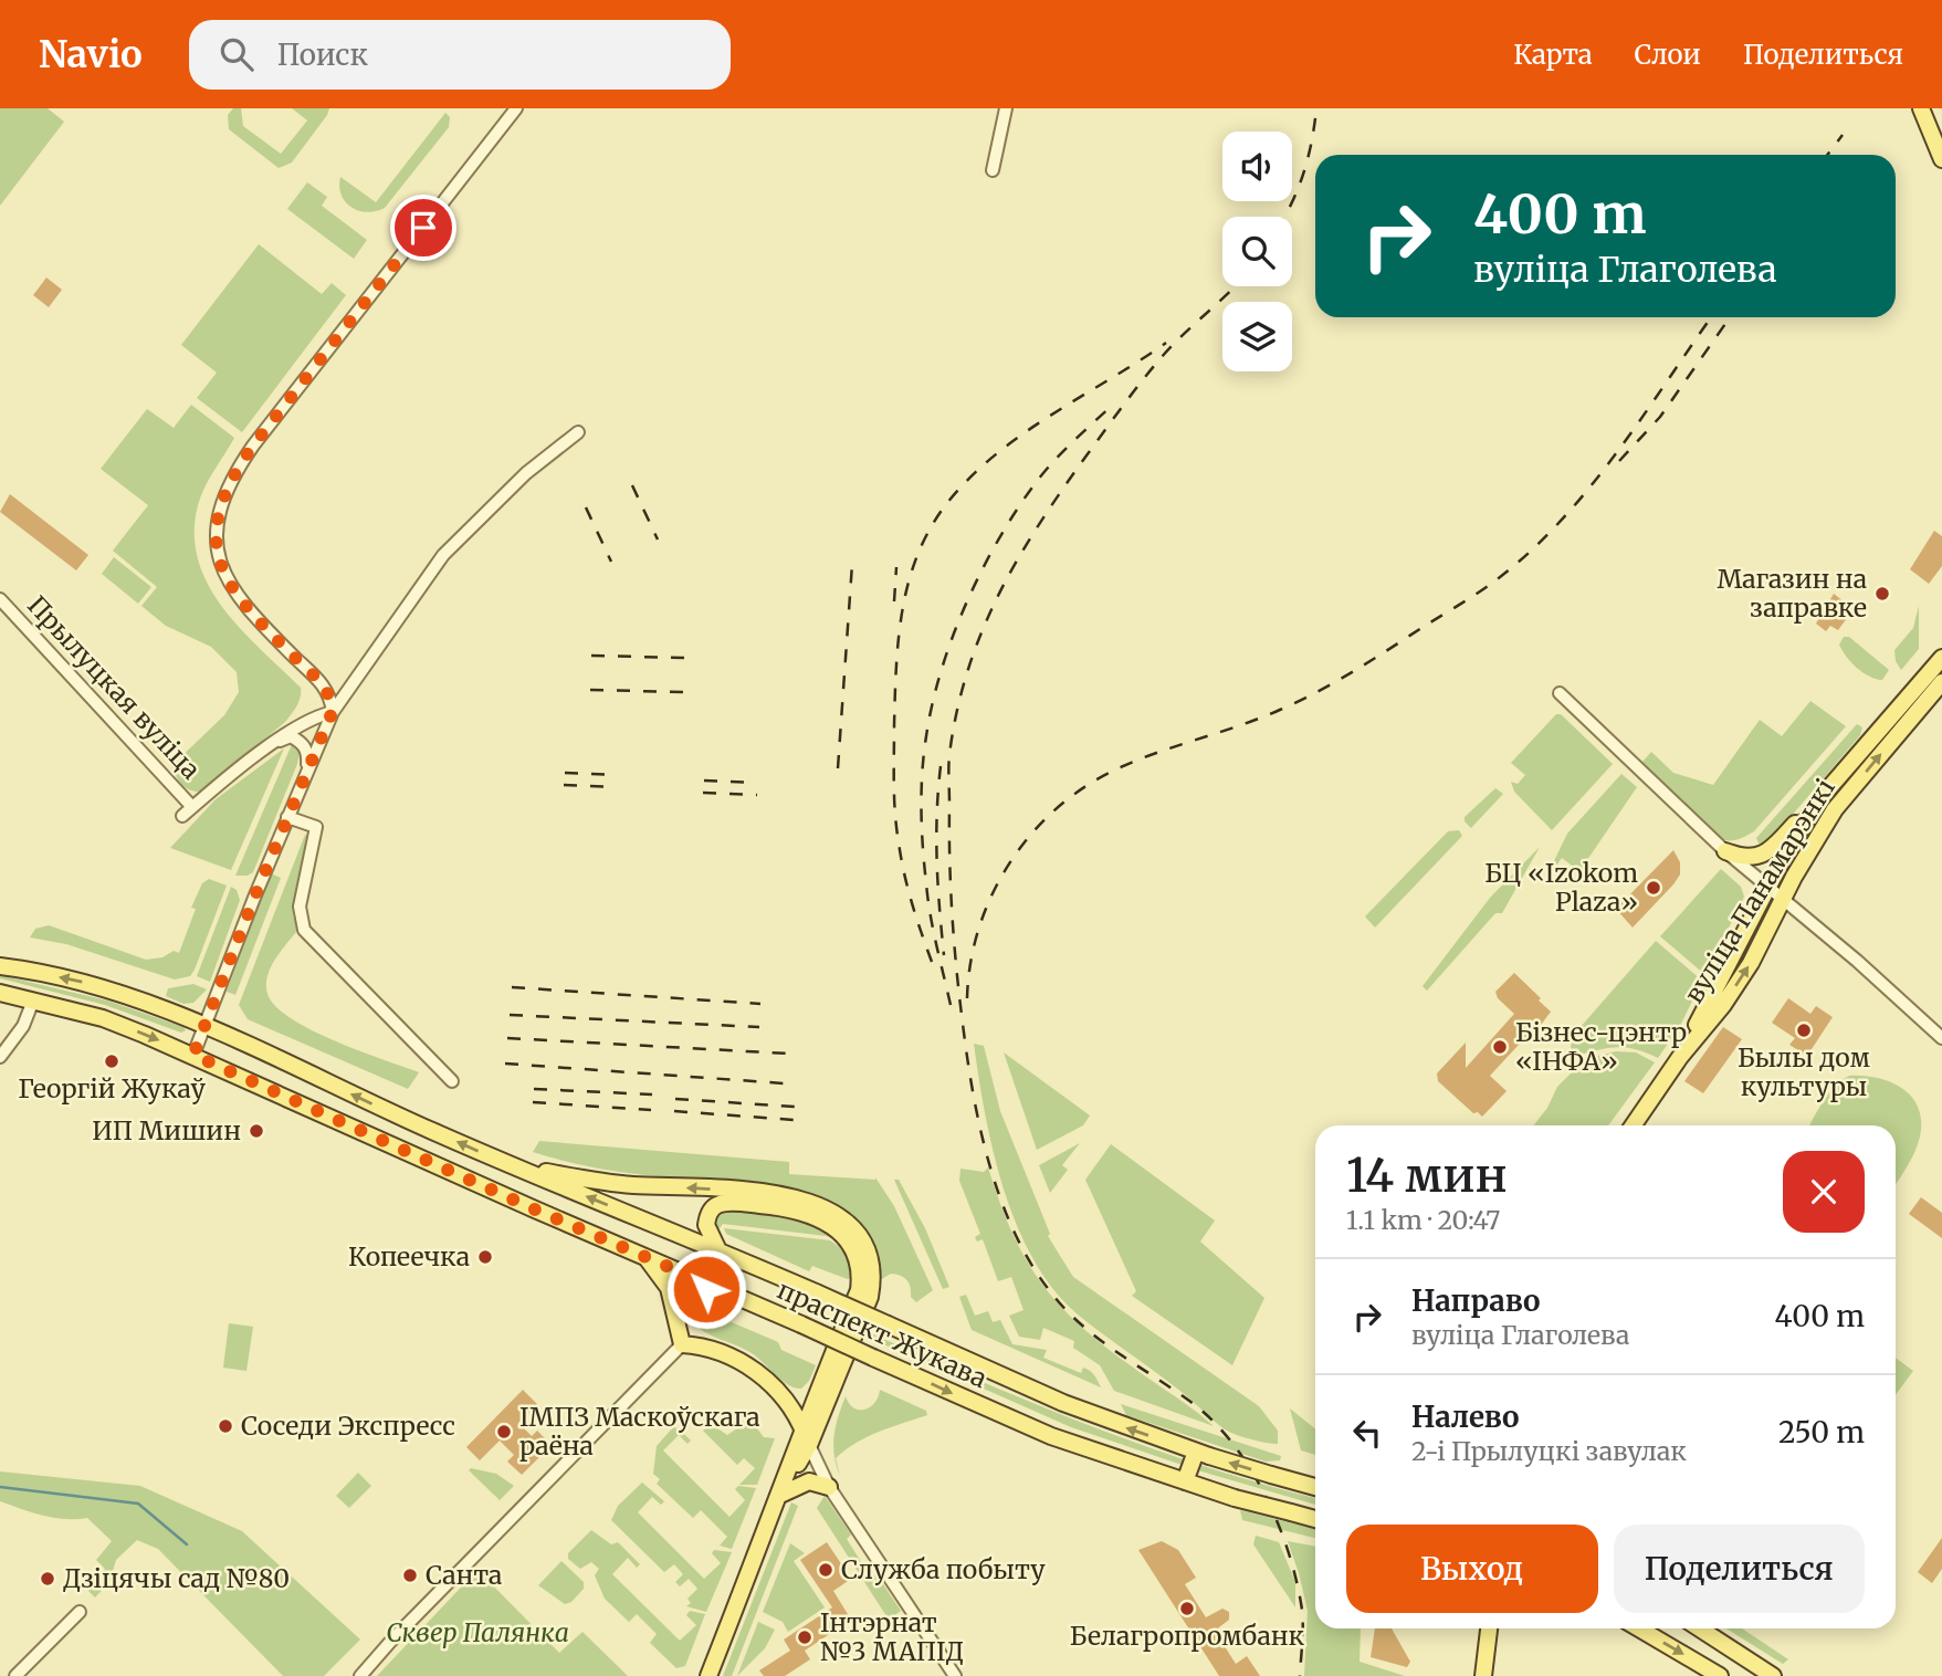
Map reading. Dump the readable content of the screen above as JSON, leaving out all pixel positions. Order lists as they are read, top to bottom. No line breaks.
{"streets":{"main road":["вуліца Панамарэнкі","праспект Жукава"],"street":["Прылуцкая вуліца"]},"parks":["Сквер Палянка"],"places":["Магазин на заправке","БЦ «Izokom Plaza»","Былы дом культуры","Бізнес-цэнтр «ІНФА»","Георгій Жукаў","ИП Мишин","Копеечка","Соседи Экспресс","ІМПЗ Маскоўскага раёна","Служба побыту","Санта","Дзіцячы сад №80","Белагропромбанк","Інтэрнат №3 МАПІД"],"page":{"header":"Navio","search":"Поиск","nav":["Карта","Слои","Поделиться"],"turn":["400 m","вуліца Глаголева"],"heading":["14 мин","1.1 km · 20:47"],"list":[{"name":"Направо","note":"вуліца Глаголева","value":"400 m"},{"name":"Налево","note":"2-і Прылуцкі завулак","value":"250 m"}],"buttons":["Выход","Поделиться"]}}
